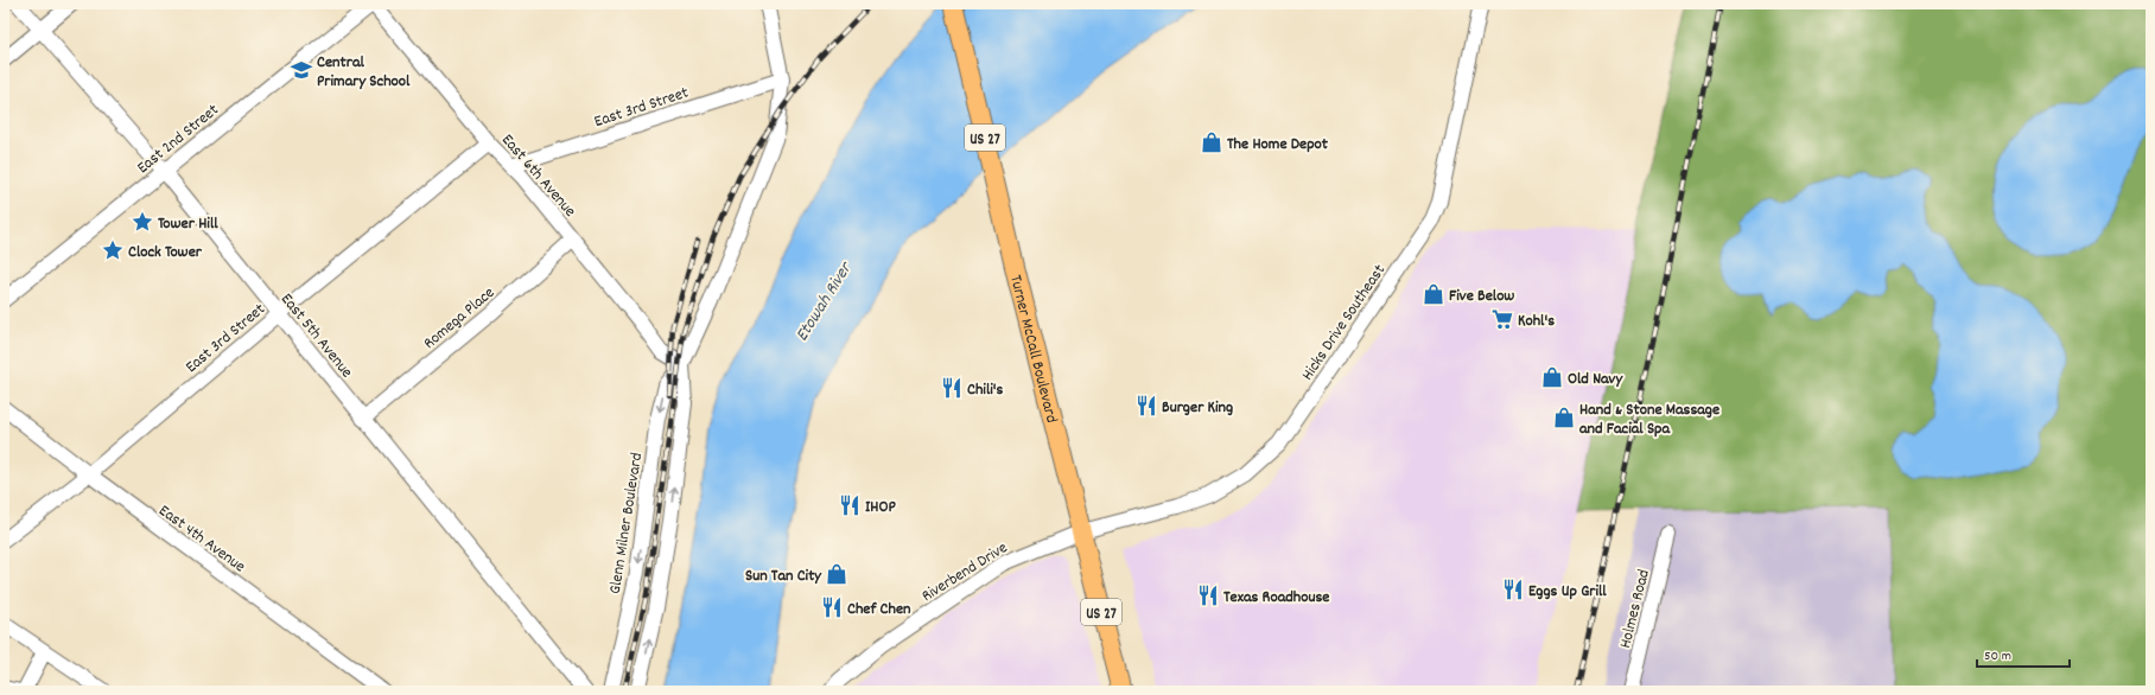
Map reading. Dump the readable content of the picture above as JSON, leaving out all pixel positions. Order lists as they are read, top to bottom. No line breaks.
{"streets":{"main road":["US 27","Turner McCall Boulevard"],"street":["East 3rd Street","East 2nd Street","East 6th Avenue","Romega Place","Hicks Drive Southeast","East 5th Avenue","Glenn Milner Boulevard","East 4th Avenue","Riverbend Drive","Holmes Road"]},"crossings":[["East 3rd Street","East 6th Avenue"],["East 3rd Street","East 5th Avenue"],["East 3rd Street","Glenn Milner Boulevard"],["East 3rd Street","East 4th Avenue"],["East 2nd Street","East 6th Avenue"],["East 2nd Street","East 5th Avenue"],["East 6th Avenue","Romega Place"],["East 6th Avenue","Glenn Milner Boulevard"],["Romega Place","East 5th Avenue"],["Hicks Drive Southeast","Turner McCall Boulevard"],["Hicks Drive Southeast","Riverbend Drive"],["Turner McCall Boulevard","Riverbend Drive"]],"water":["Etowah River"],"places":{"school or university":["Central Primary School"],"shop":["The Home Depot","Five Below","Old Navy","Hand & Stone Massage and Facial Spa","Sun Tan City"],"place":["Tower Hill","Clock Tower"],"supermarket":["Kohl's"],"restaurant":["Chili's","Burger King","IHOP","Eggs Up Grill","Texas Roadhouse","Chef Chen"]},"scale_bar":"50 m"}
